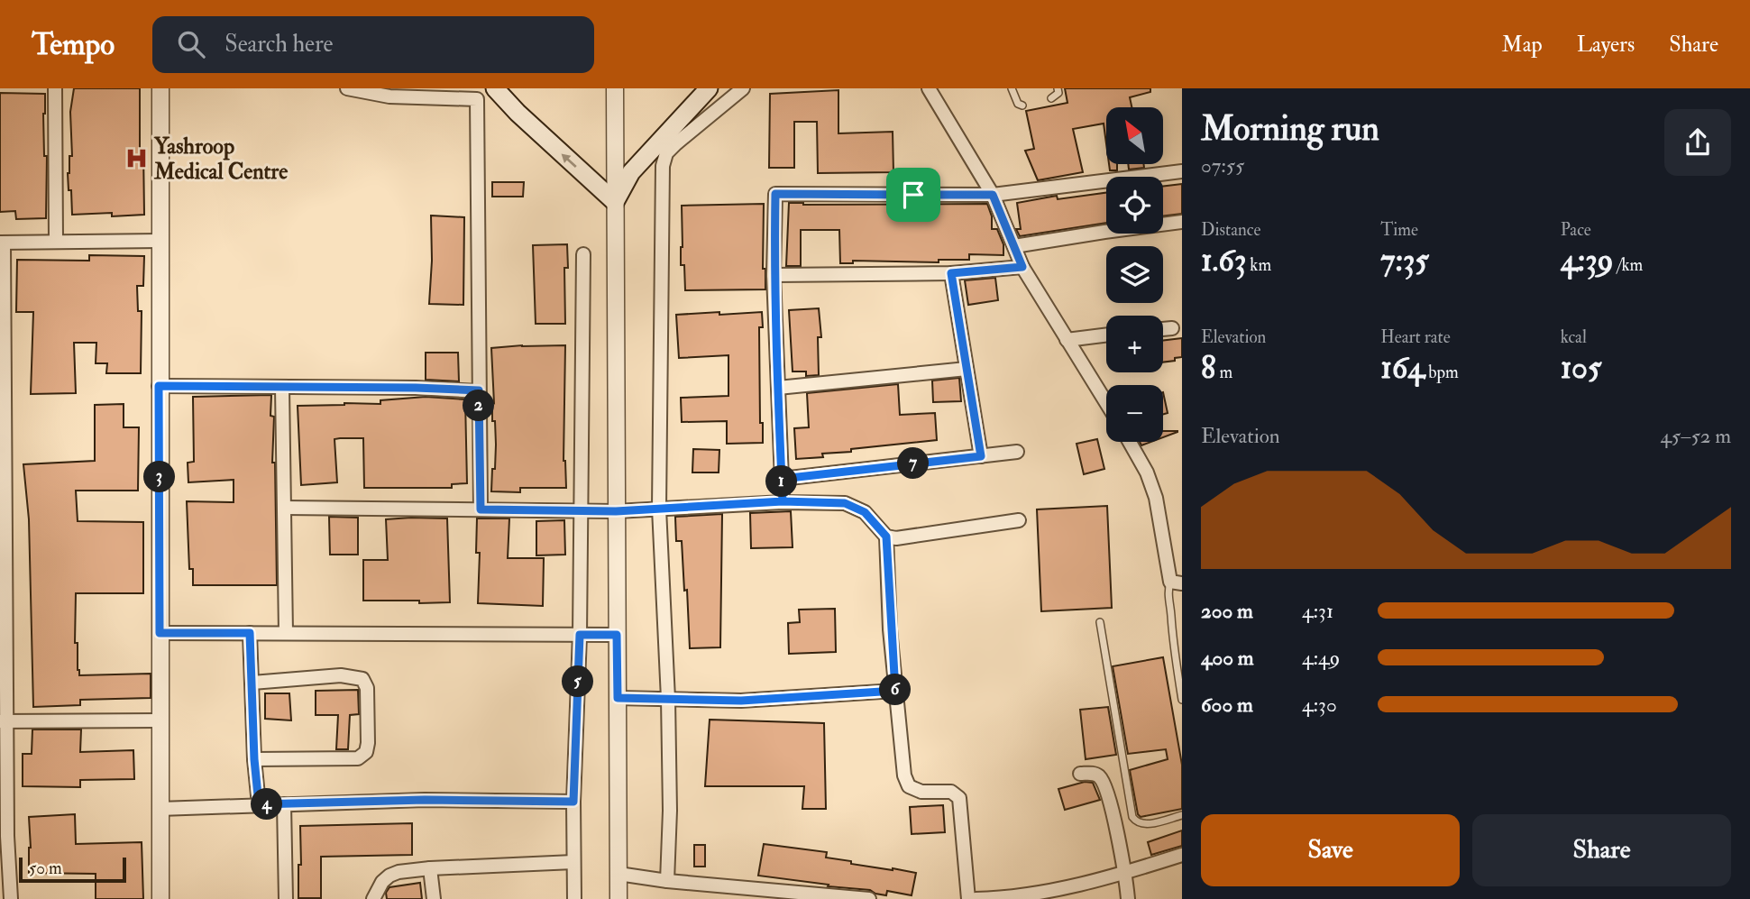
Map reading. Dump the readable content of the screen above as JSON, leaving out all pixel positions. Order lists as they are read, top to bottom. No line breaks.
{"places":{"hospital":["Yashroop Medical Centre"]},"scale_bar":"50 m","north":"top left","page":{"header":"Tempo","search":"Search here","nav":["Map","Layers","Share"],"heading":["Morning run","07:55"],"map_buttons":["+","−"],"stats":[["Distance","1.63 km"],["Time","7:35"],["Pace","4:39 /km"],["Elevation","8 m"],["Heart rate","164 bpm"],["kcal","105"]],"pins":["2","7","3","1","5","6","4"],"chart":["Elevation","45–52 m"],"list":[{"name":"200 m","note":"4:31"},{"name":"400 m","note":"4:49"},{"name":"600 m","note":"4:30"}],"buttons":["Save","Share"],"scale":"50 m"}}
